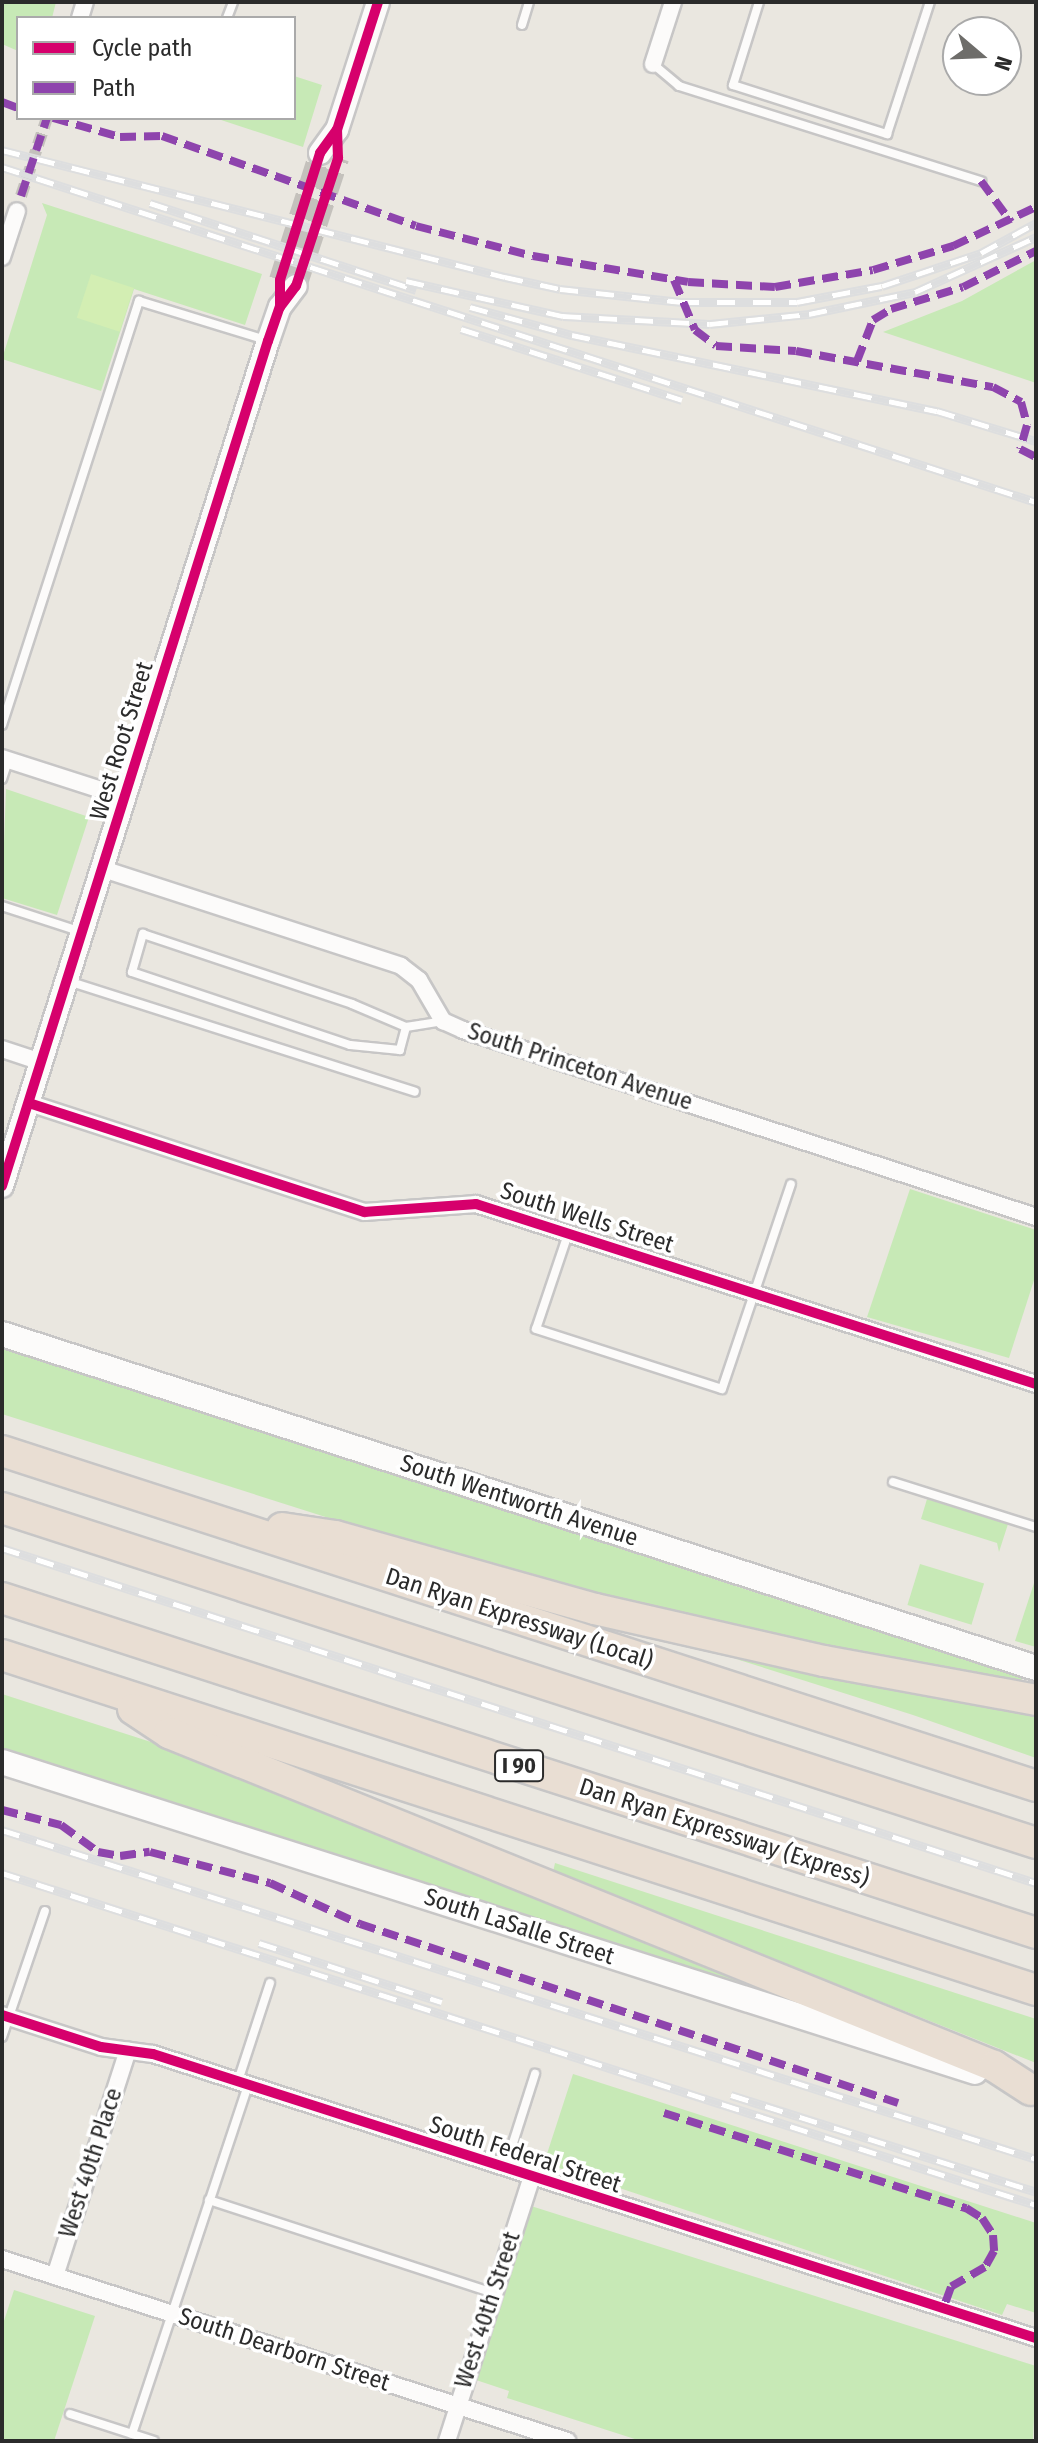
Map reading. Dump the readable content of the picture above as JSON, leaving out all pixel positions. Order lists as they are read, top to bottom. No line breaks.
{"streets":{"highway":["Dan Ryan Expressway (Local)","I 90","Dan Ryan Expressway (Express)"],"main road":["South Wentworth Avenue","South LaSalle Street"],"street":["West Root Street","South Princeton Avenue","South Wells Street","South Federal Street","West 40th Place","West 40th Street","South Dearborn Street"]},"crossings":[["West Root Street","South Princeton Avenue"],["West Root Street","South Wells Street"],["South Federal Street","West 40th Place"],["South Federal Street","West 40th Street"],["West 40th Place","South Dearborn Street"],["West 40th Street","South Dearborn Street"]],"legend":["Cycle path","Path"],"north":"right"}
